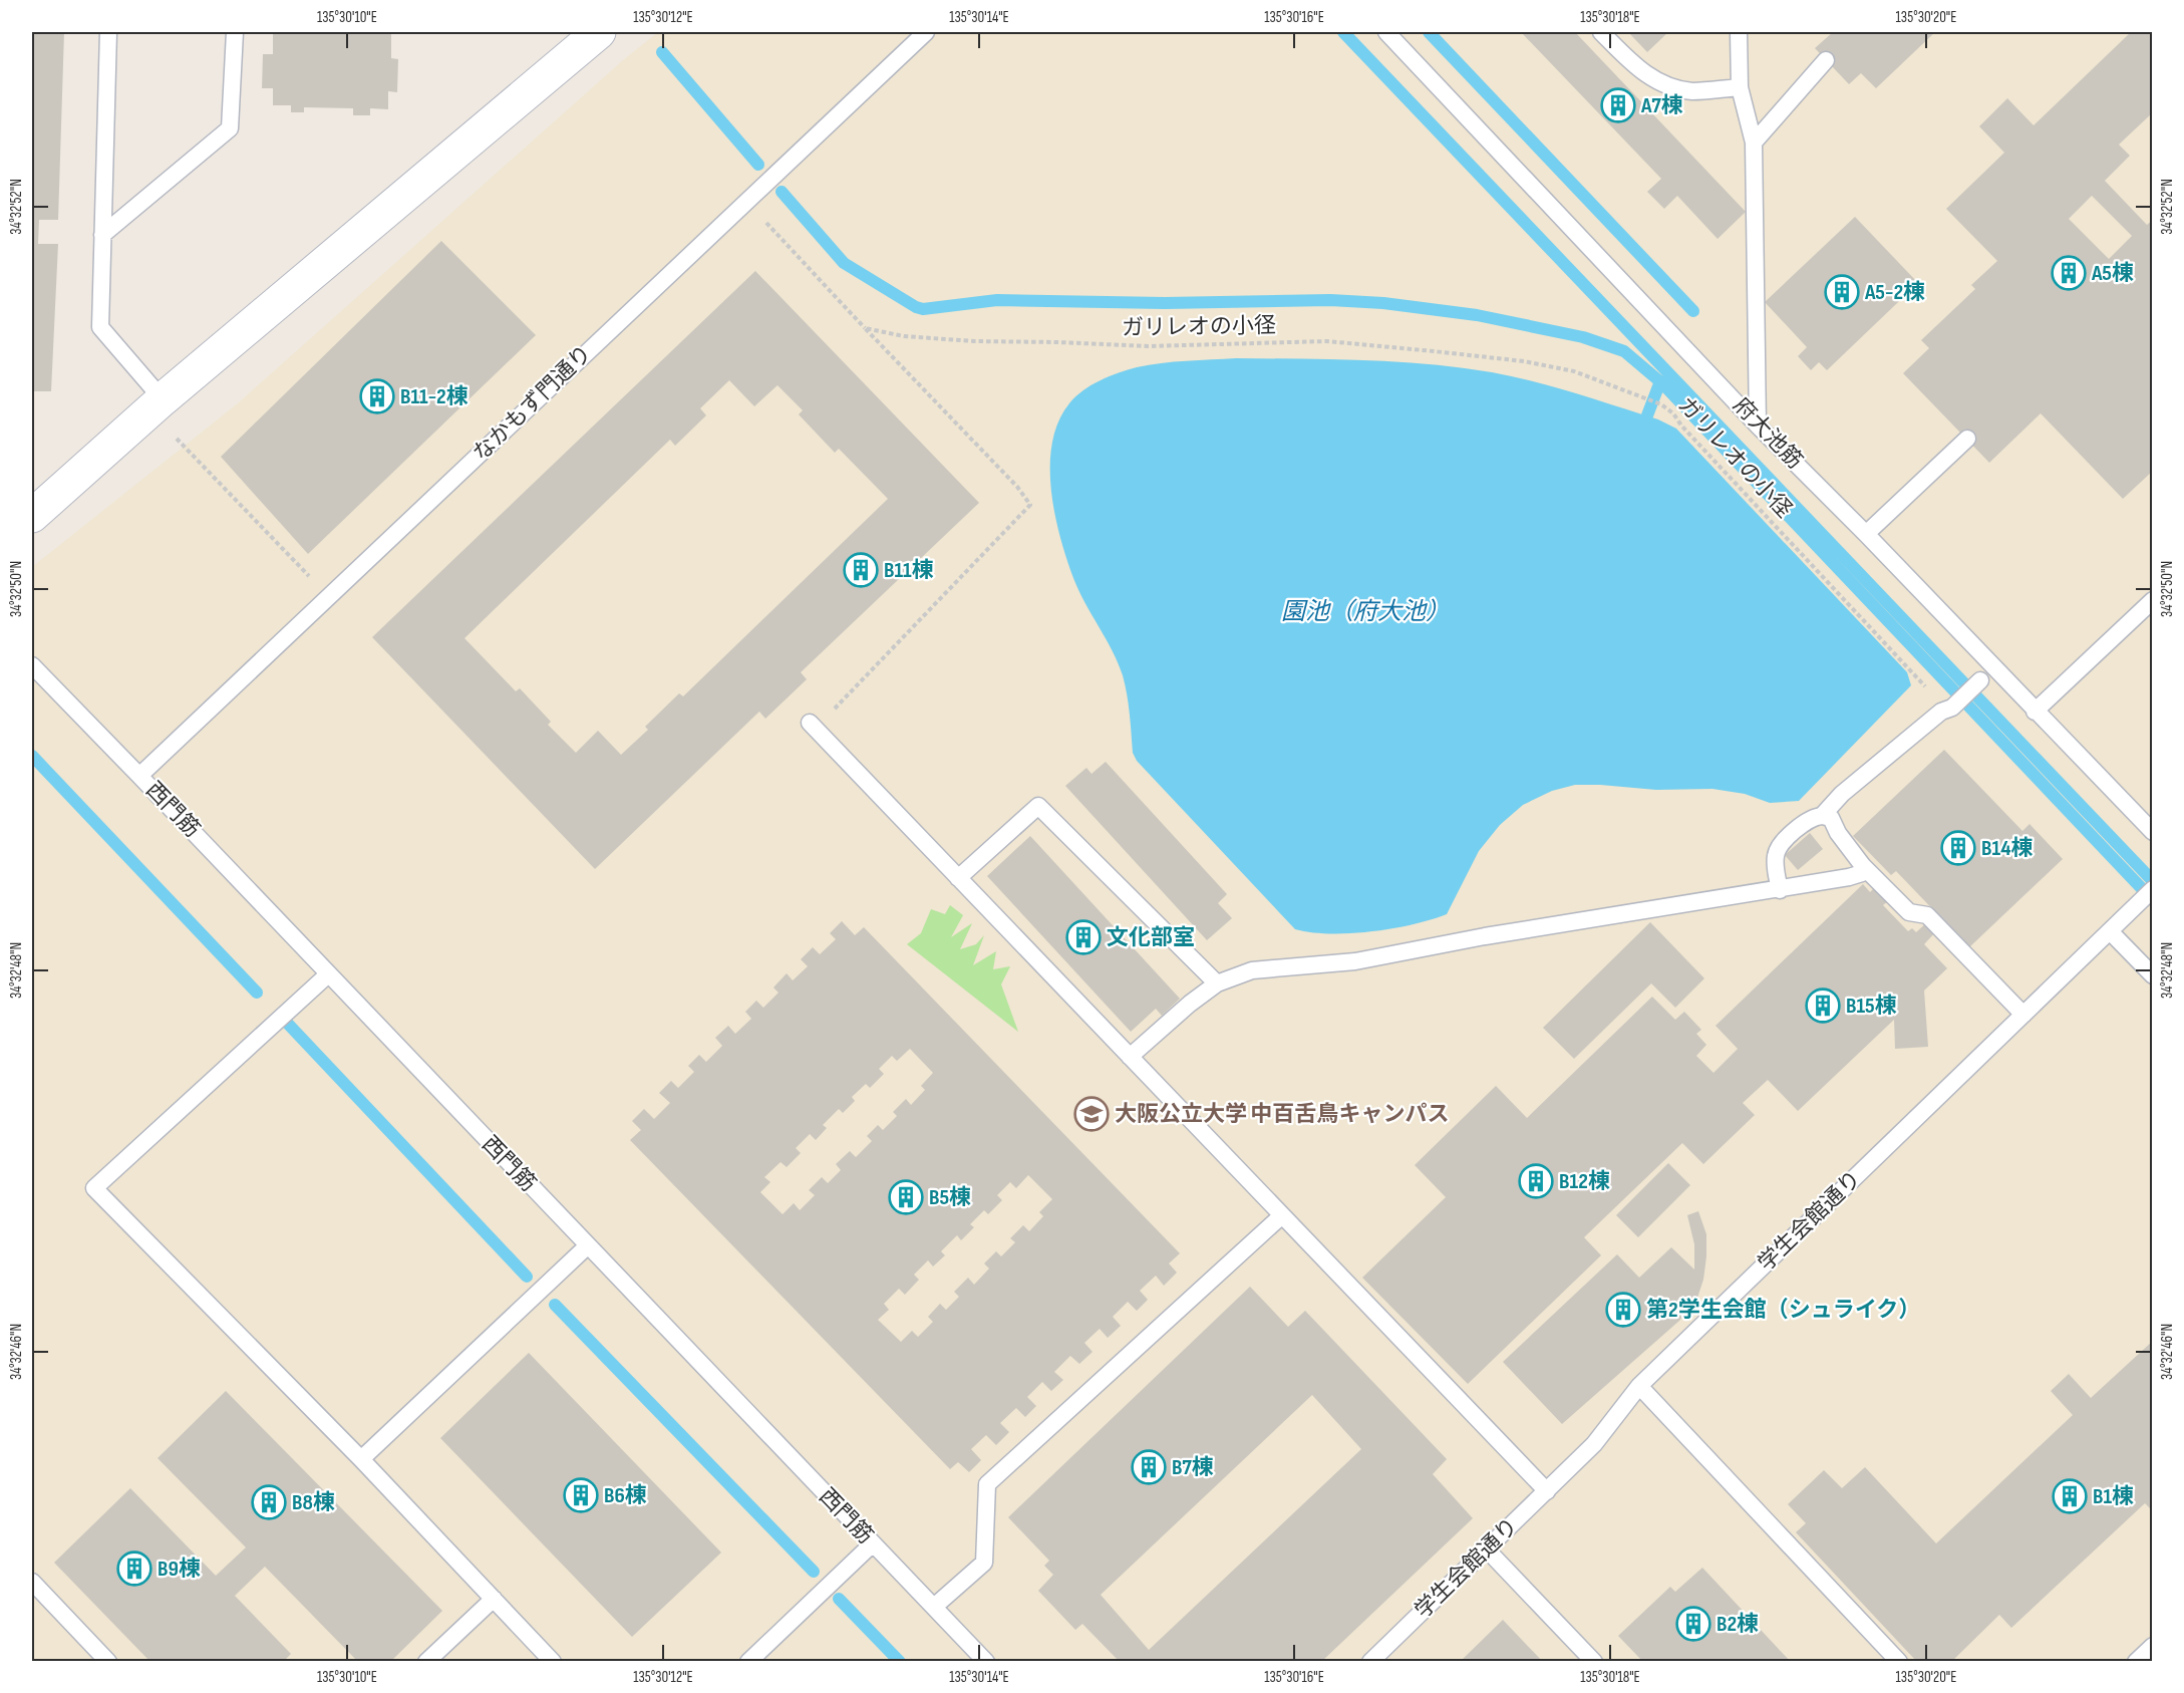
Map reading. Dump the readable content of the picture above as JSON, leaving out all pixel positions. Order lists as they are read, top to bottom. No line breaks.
{"streets":{"lane":["なかもず門通り","府大池筋","西門筋","学生会館通り"],"path":["ガリレオの小径"]},"crossings":[["なかもず門通り","西門筋"]],"water":["園池（府大池）"],"places":{"building":["A7棟","A5棟","A5-2棟","B11-2棟","B11棟","B14棟","文化部室","B15棟","B12棟","B5棟","第2学生会館（シュライク）","B7棟","B6棟","B1棟","B8棟","B9棟","B2棟"],"school or university":["大阪公立大学 中百舌鳥キャンパス"]},"coordinates":["135°30'10\"E","135°30'12\"E","135°30'14\"E","135°30'16\"E","135°30'18\"E","135°30'20\"E","34°32'52\"N","34°32'50\"N","34°32'48\"N","34°32'46\"N"]}
